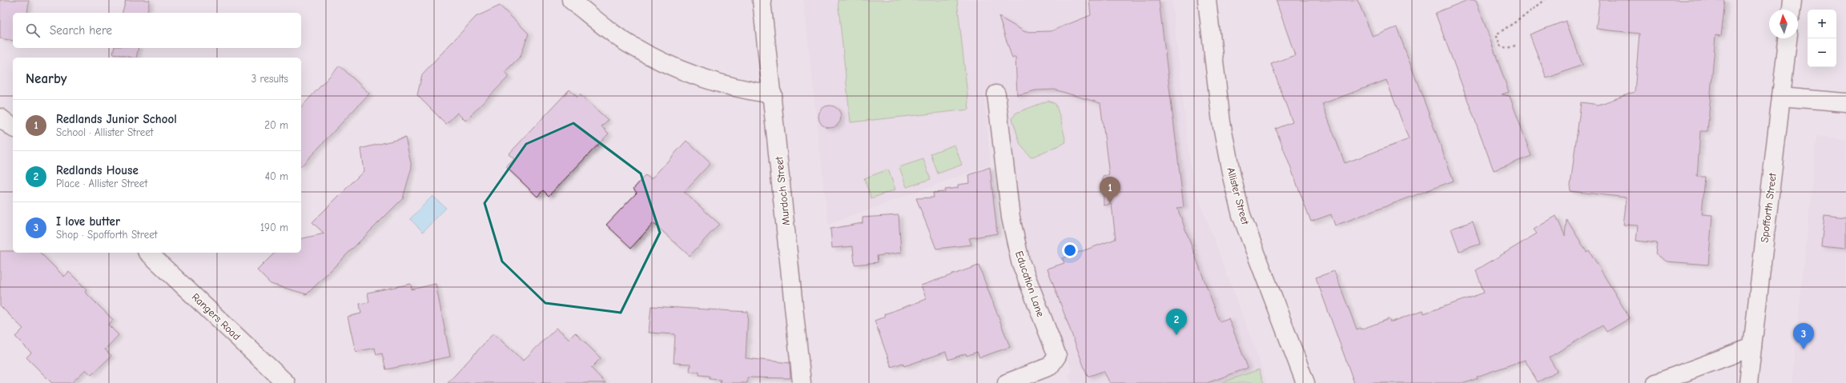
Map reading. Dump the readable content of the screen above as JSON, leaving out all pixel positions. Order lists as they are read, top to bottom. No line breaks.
{"streets":{"street":["Murdoch Street","Allister Street","Spofforth Street","Education Lane","Rangers Road"]},"north":"top","page":{"map_buttons":["+","−"],"search":"Search here","heading":["Nearby","3 results"],"list":[{"mark":"1","name":"Redlands Junior School","note":"School · Allister Street","value":"20 m"},{"mark":"2","name":"Redlands House","note":"Place · Allister Street","value":"40 m"},{"mark":"3","name":"I love butter","note":"Shop · Spofforth Street","value":"190 m"}],"pins":["1","2","3"]}}
